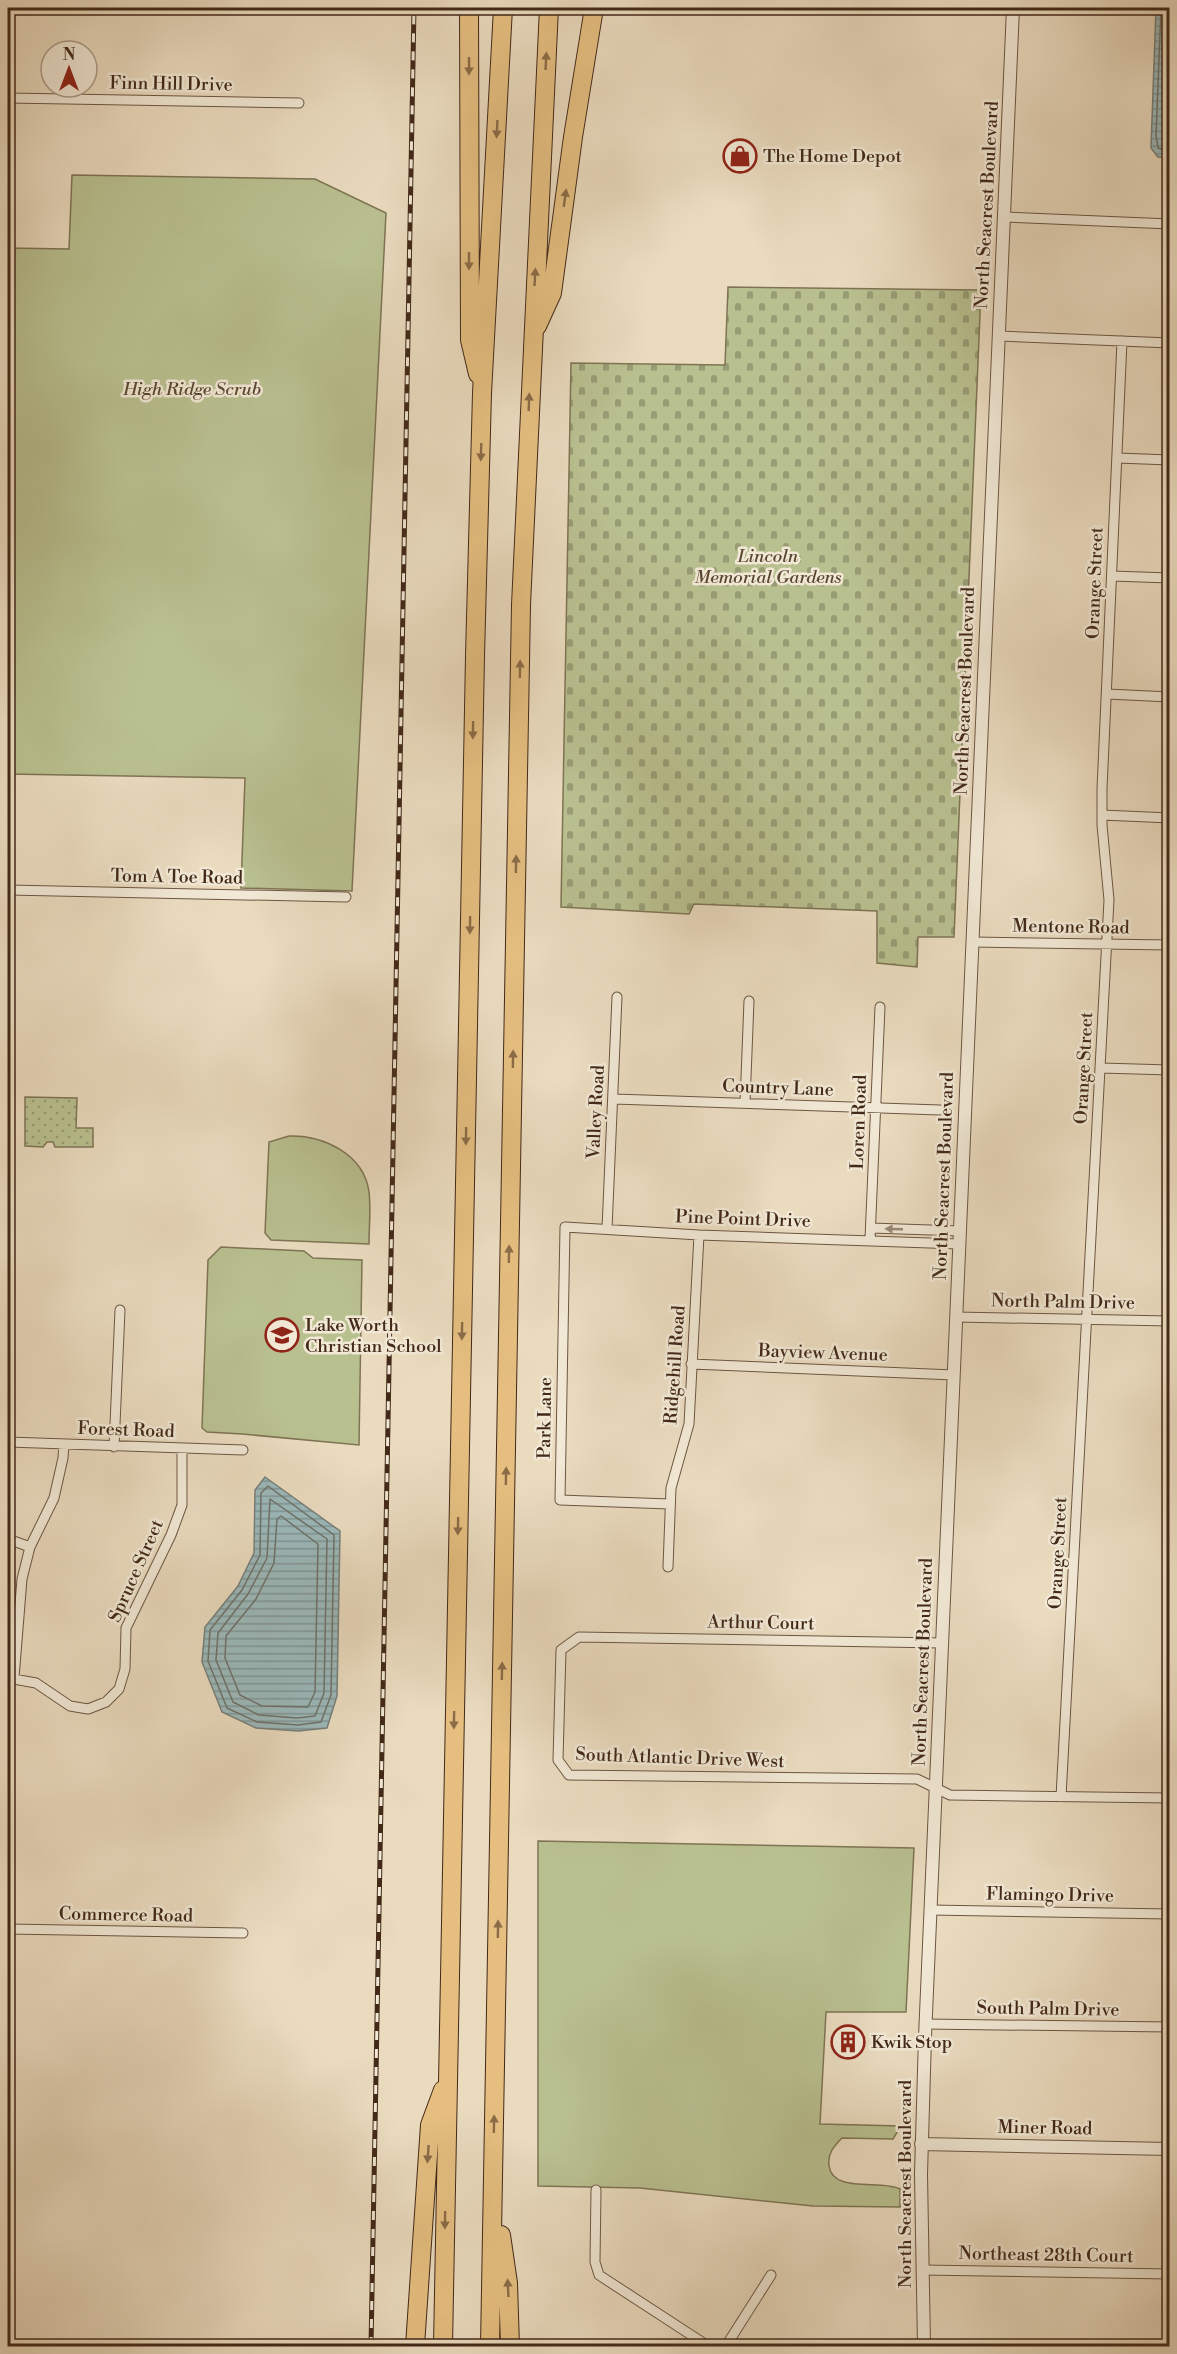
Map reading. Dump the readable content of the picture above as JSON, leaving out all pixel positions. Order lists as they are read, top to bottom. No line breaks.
{"streets":{"street":["Finn Hill Drive","North Seacrest Boulevard","Orange Street","Tom A Toe Road","Mentone Road","Country Lane","Valley Road","Loren Road","Pine Point Drive","North Palm Drive","Bayview Avenue","Ridgehill Road","Park Lane","Forest Road","Spruce Street","Arthur Court","South Atlantic Drive West","Flamingo Drive","Commerce Road","South Palm Drive","Miner Road","Northeast 28th Court"]},"crossings":[["North Seacrest Boulevard","Mentone Road"],["North Seacrest Boulevard","Pine Point Drive"],["North Seacrest Boulevard","North Palm Drive"],["North Seacrest Boulevard","Bayview Avenue"],["North Seacrest Boulevard","Arthur Court"],["North Seacrest Boulevard","South Atlantic Drive West"],["North Seacrest Boulevard","Flamingo Drive"],["North Seacrest Boulevard","South Palm Drive"],["North Seacrest Boulevard","Miner Road"],["North Seacrest Boulevard","Northeast 28th Court"],["Orange Street","Mentone Road"],["Orange Street","North Palm Drive"],["Country Lane","Valley Road"],["Country Lane","Loren Road"],["Valley Road","Pine Point Drive"],["Loren Road","Pine Point Drive"],["Pine Point Drive","Ridgehill Road"],["Pine Point Drive","Park Lane"],["Bayview Avenue","Ridgehill Road"],["Ridgehill Road","Park Lane"],["Forest Road","Spruce Street"],["Arthur Court","South Atlantic Drive West"]],"parks":["High Ridge Scrub","Lincoln Memorial Gardens"],"places":{"shop":["The Home Depot"],"school or university":["Lake Worth Christian School"],"building":["Kwik Stop"]},"north":"top"}
